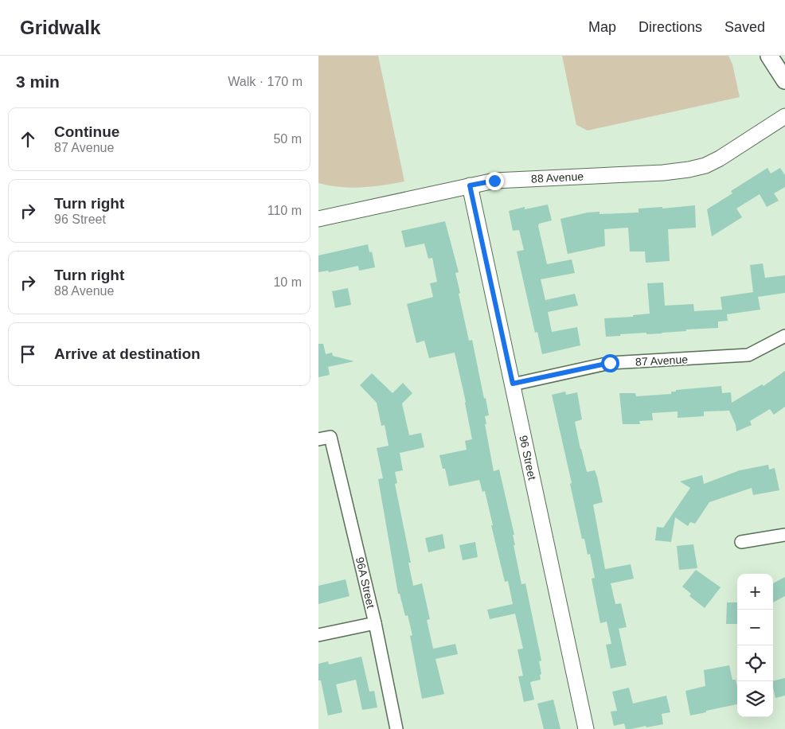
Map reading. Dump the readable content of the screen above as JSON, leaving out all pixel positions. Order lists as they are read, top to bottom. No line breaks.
{"streets":{"street":["88 Avenue","87 Avenue","96 Street","96A Street"]},"crossings":[["88 Avenue","96 Street"],["87 Avenue","96 Street"]],"page":{"header":"Gridwalk","nav":["Map","Directions","Saved"],"heading":["3 min","Walk · 170 m"],"list":[["Continue","87 Avenue","50 m"],["Turn right","96 Street","110 m"],["Turn right","88 Avenue","10 m"],"Arrive at destination"],"map_buttons":["+","−"]}}
